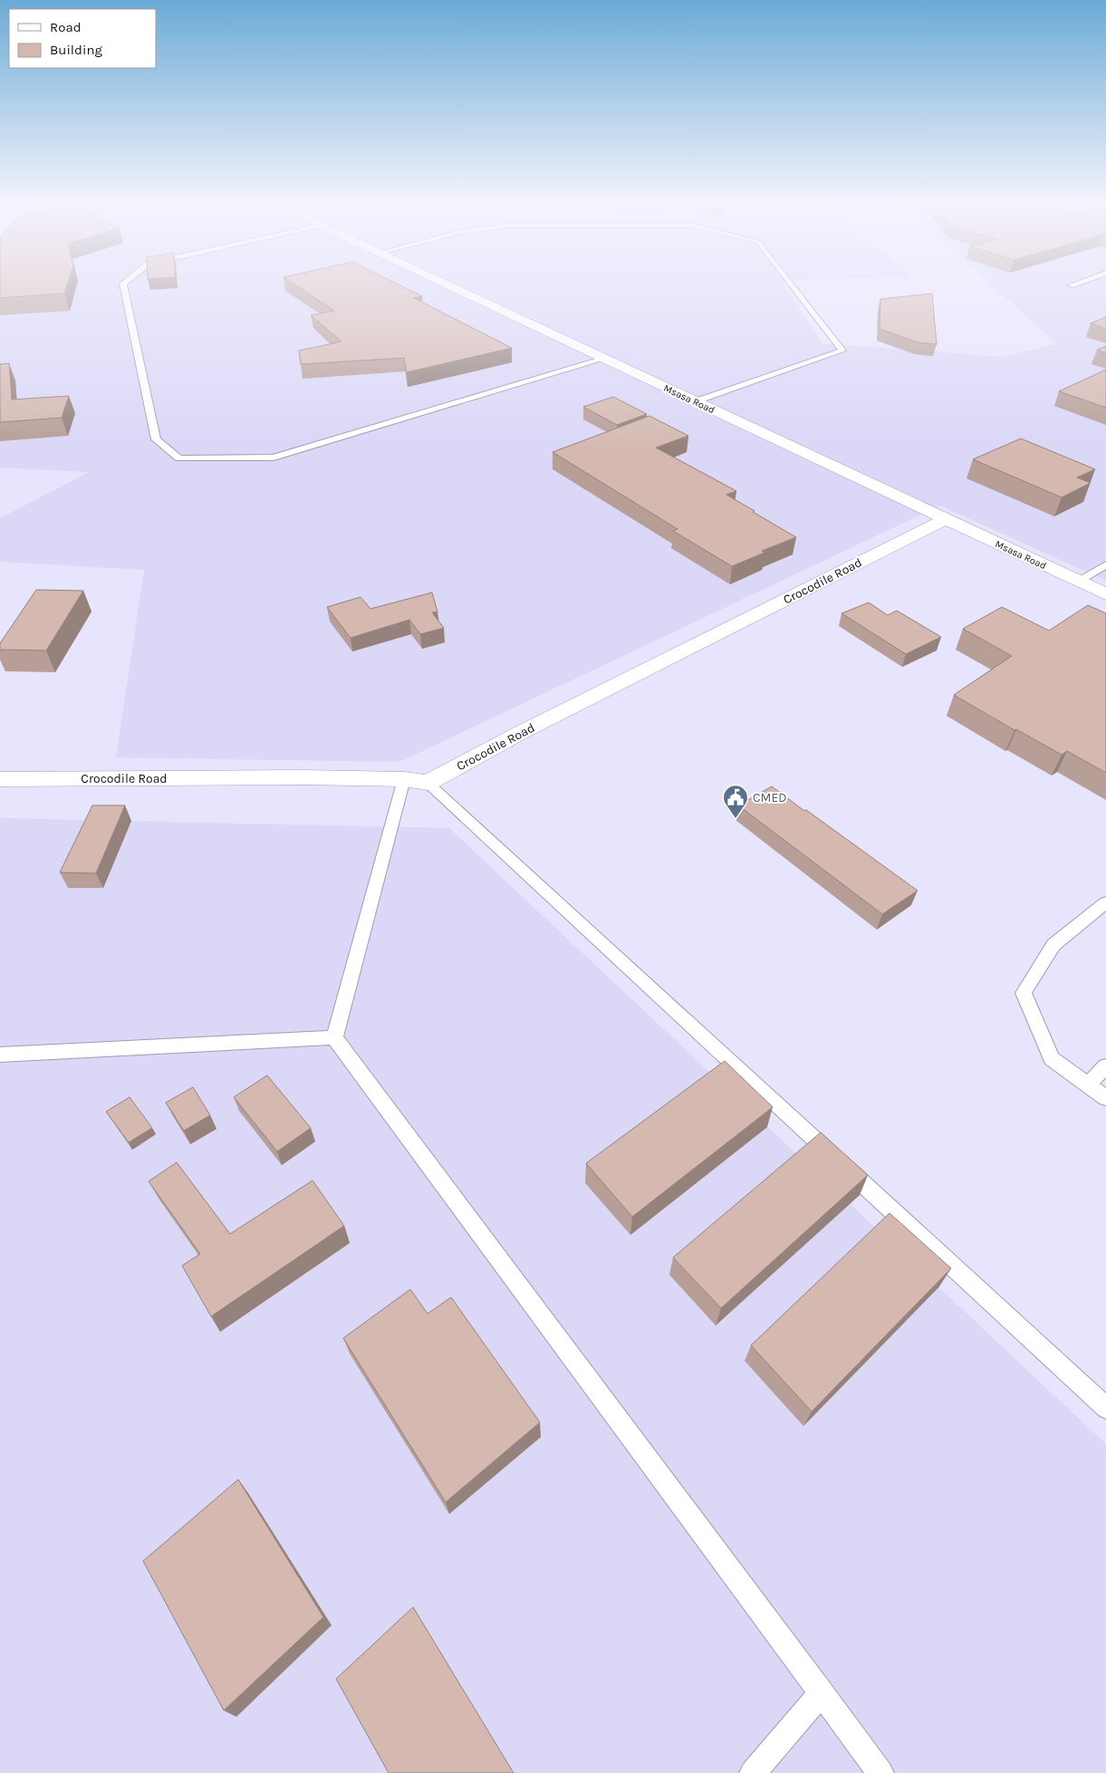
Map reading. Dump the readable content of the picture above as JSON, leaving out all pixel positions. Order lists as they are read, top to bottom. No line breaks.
{"streets":{"street":["Msasa Road","Crocodile Road"]},"crossings":[["Msasa Road","Crocodile Road"]],"places":{"public building":["CMED"]},"legend":["Road","Building"]}
